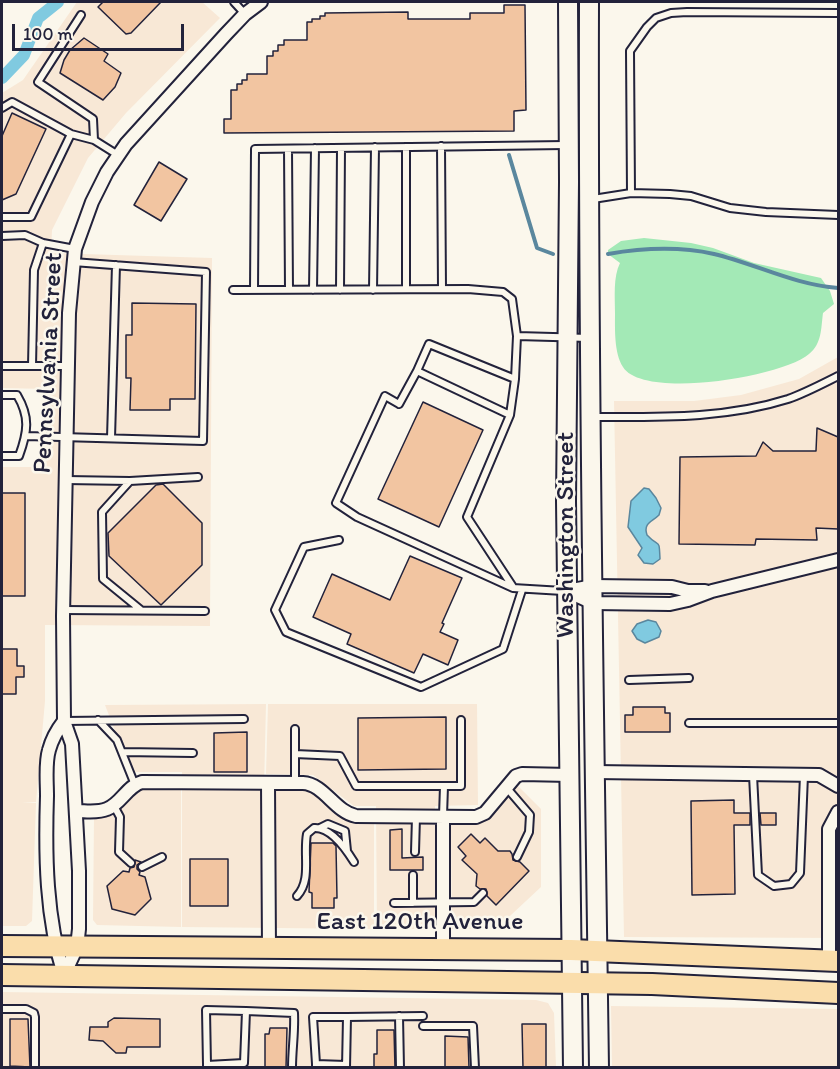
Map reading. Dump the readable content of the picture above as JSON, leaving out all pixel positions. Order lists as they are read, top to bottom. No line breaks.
{"streets":{"main road":["Washington Street","East 120th Avenue"],"street":["Pennsylvania Street"]},"crossings":[["Pennsylvania Street","East 120th Avenue"],["Washington Street","East 120th Avenue"]],"scale_bar":"100 m"}
